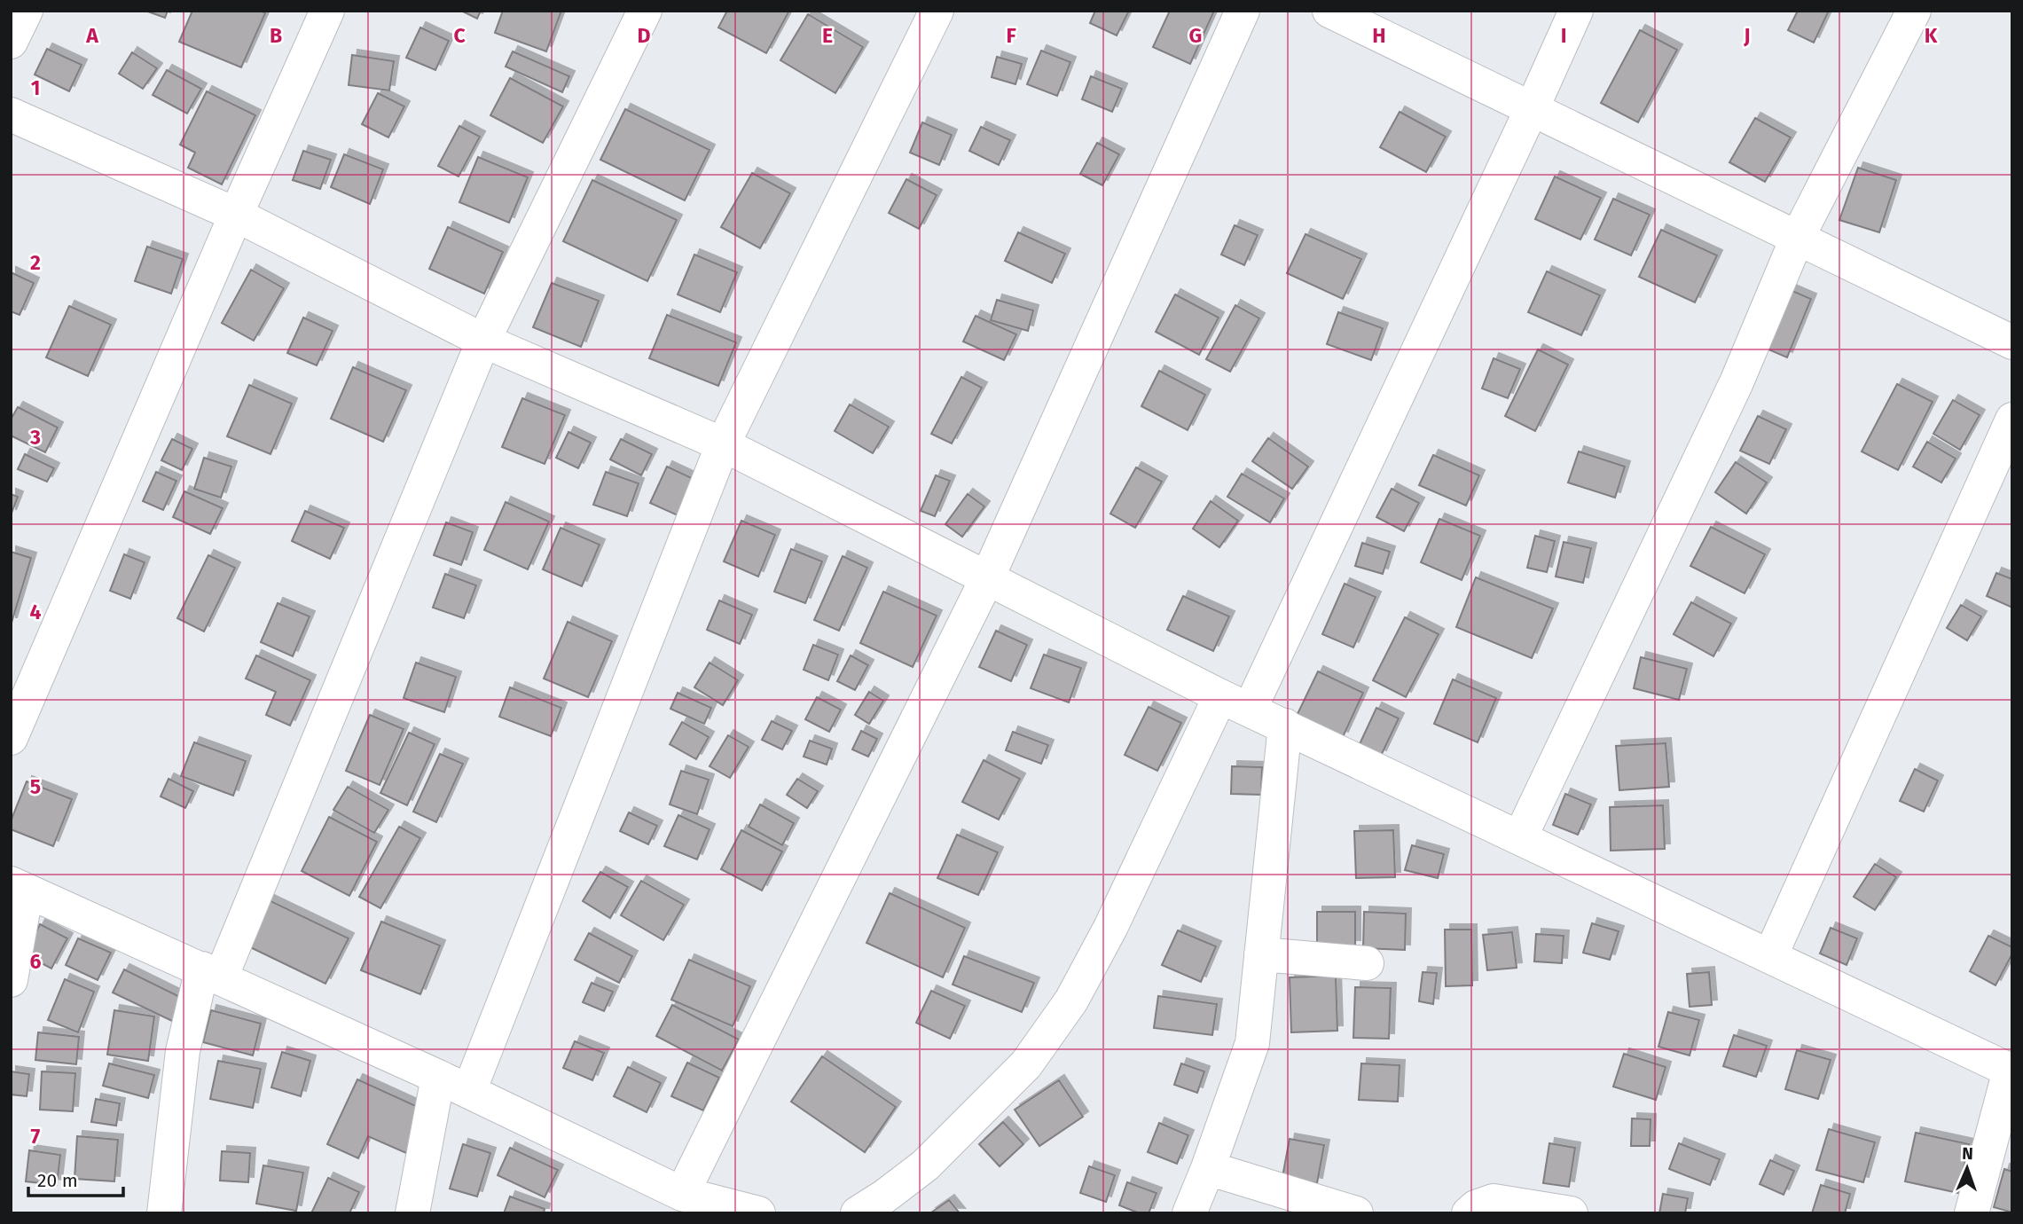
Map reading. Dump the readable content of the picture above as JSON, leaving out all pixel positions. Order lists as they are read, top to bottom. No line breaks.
{"scale_bar":"20 m","north":"top","grid":{"columns":["A","B","C","D","E","F","G","H","I","J","K"],"rows":["1","2","3","4","5","6","7"]}}
